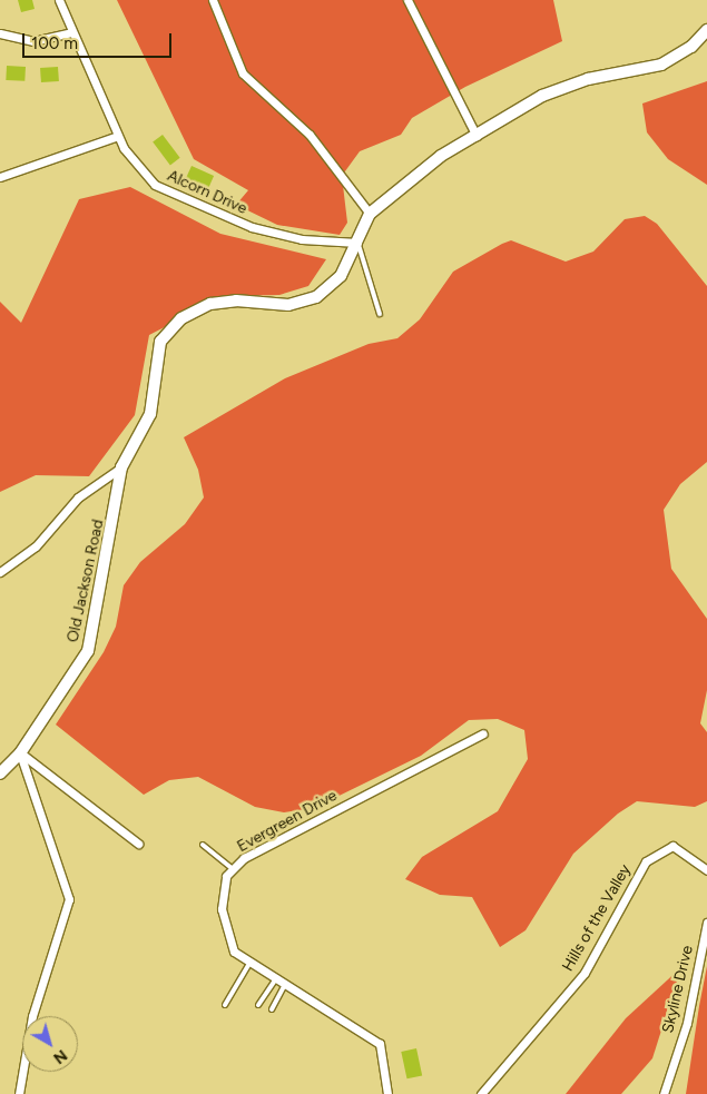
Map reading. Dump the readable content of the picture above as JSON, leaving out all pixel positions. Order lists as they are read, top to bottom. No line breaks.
{"streets":{"street":["Alcorn Drive","Old Jackson Road","Evergreen Drive","Hills of the Valley","Skyline Drive"]},"crossings":[["Alcorn Drive","Old Jackson Road"]],"scale_bar":"100 m","north":"bottom right"}
